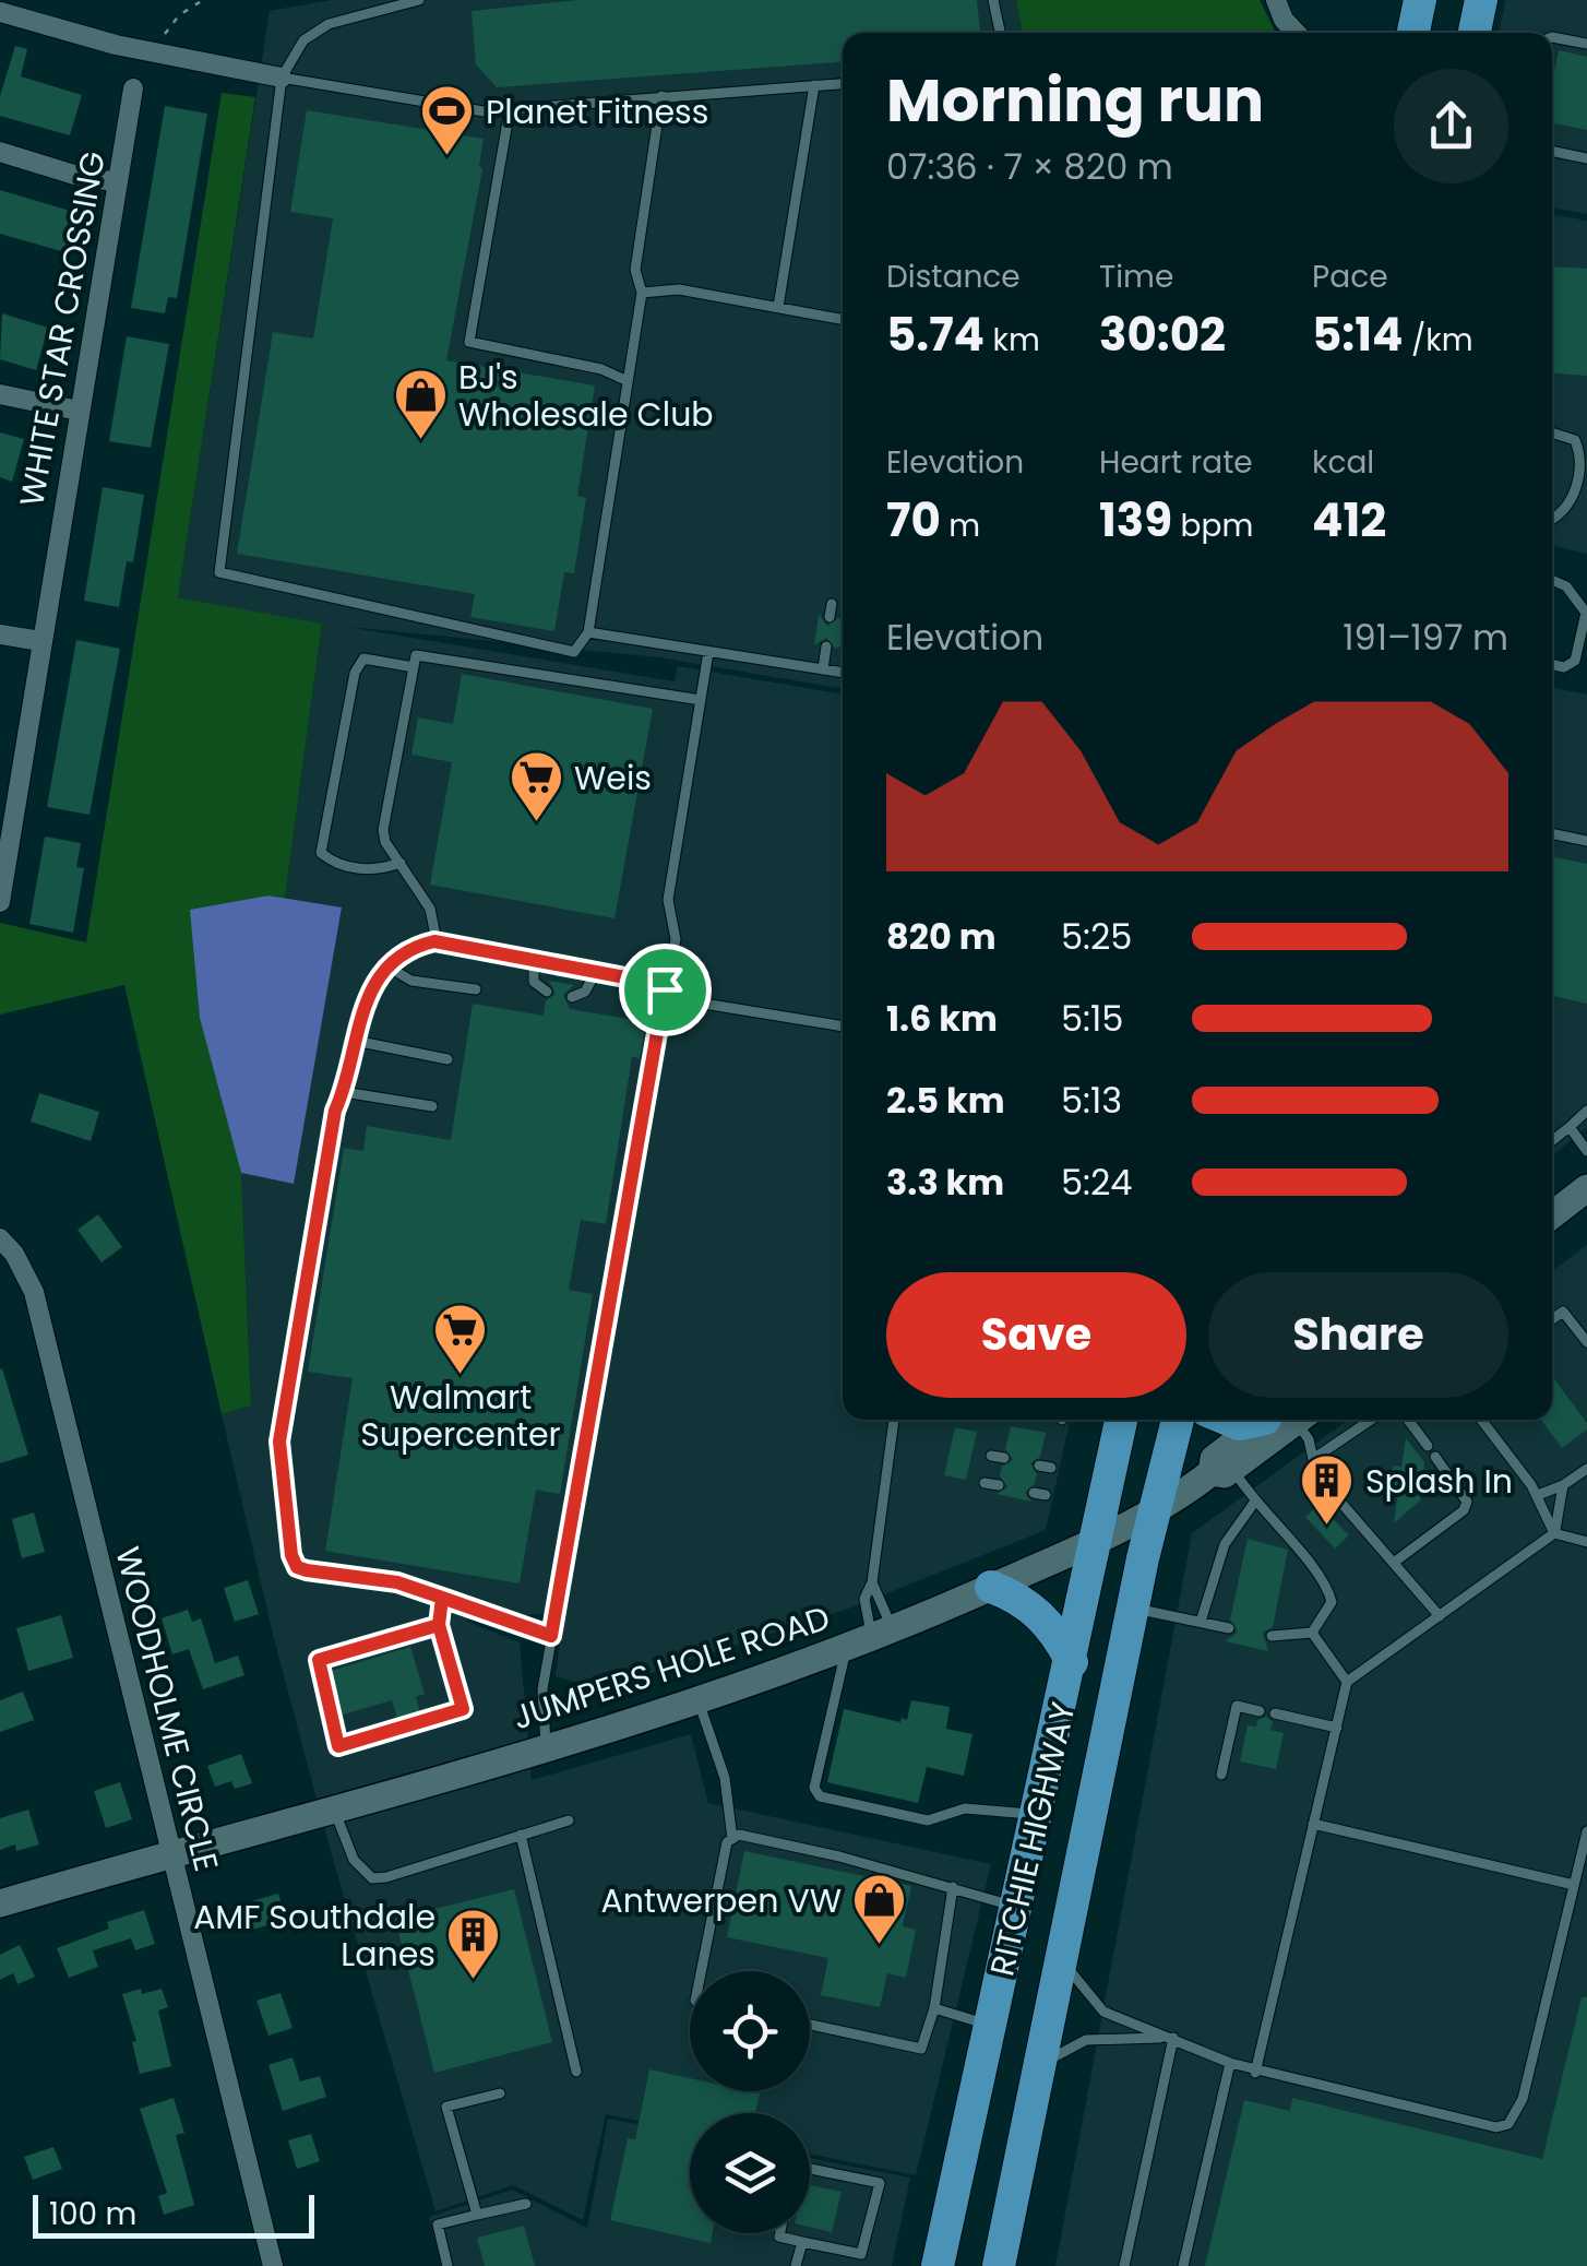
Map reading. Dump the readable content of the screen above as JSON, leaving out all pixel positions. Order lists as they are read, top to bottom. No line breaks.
{"streets":{"main road":["JUMPERS HOLE ROAD","RITCHIE HIGHWAY"],"street":["WHITE STAR CROSSING","WOODHOLME CIRCLE"]},"crossings":[["JUMPERS HOLE ROAD","WOODHOLME CIRCLE"],["JUMPERS HOLE ROAD","RITCHIE HIGHWAY"]],"places":{"sports":["Planet Fitness"],"shop":["BJ's Wholesale Club","Antwerpen VW"],"supermarket":["Weis","Walmart Supercenter"],"building":["Splash In","AMF Southdale Lanes"]},"scale_bar":"100 m","page":{"heading":["Morning run","07:36 · 7 × 820 m"],"stats":[["Distance","5.74 km"],["Time","30:02"],["Pace","5:14 /km"],["Elevation","70 m"],["Heart rate","139 bpm"],["kcal","412"]],"chart":["Elevation","191–197 m"],"list":[{"name":"820 m","note":"5:25"},{"name":"1.6 km","note":"5:15"},{"name":"2.5 km","note":"5:13"},{"name":"3.3 km","note":"5:24"}],"buttons":["Save","Share"],"scale":"100 m"}}
